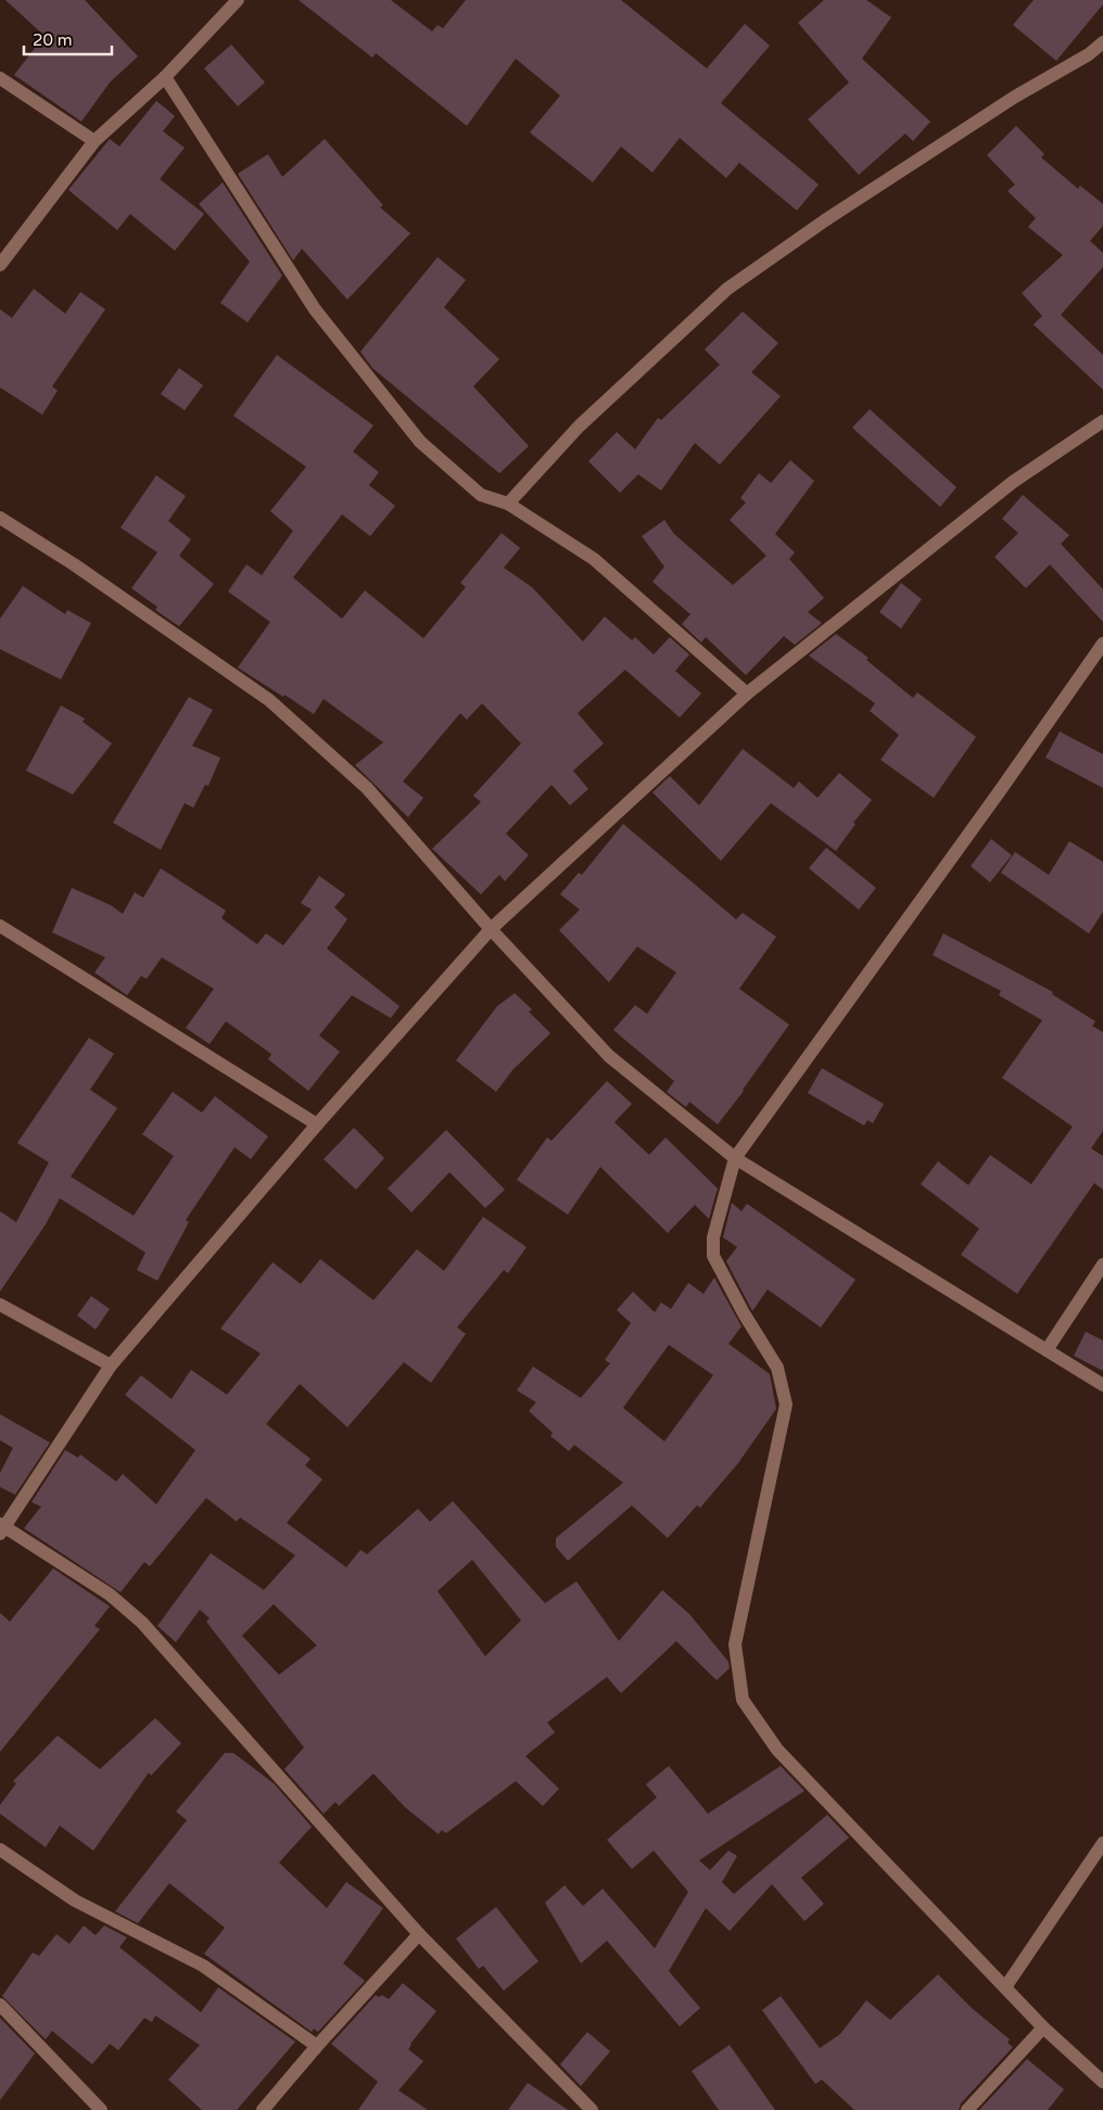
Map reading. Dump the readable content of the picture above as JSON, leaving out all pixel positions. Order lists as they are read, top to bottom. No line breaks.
{"scale_bar":"20 m"}
